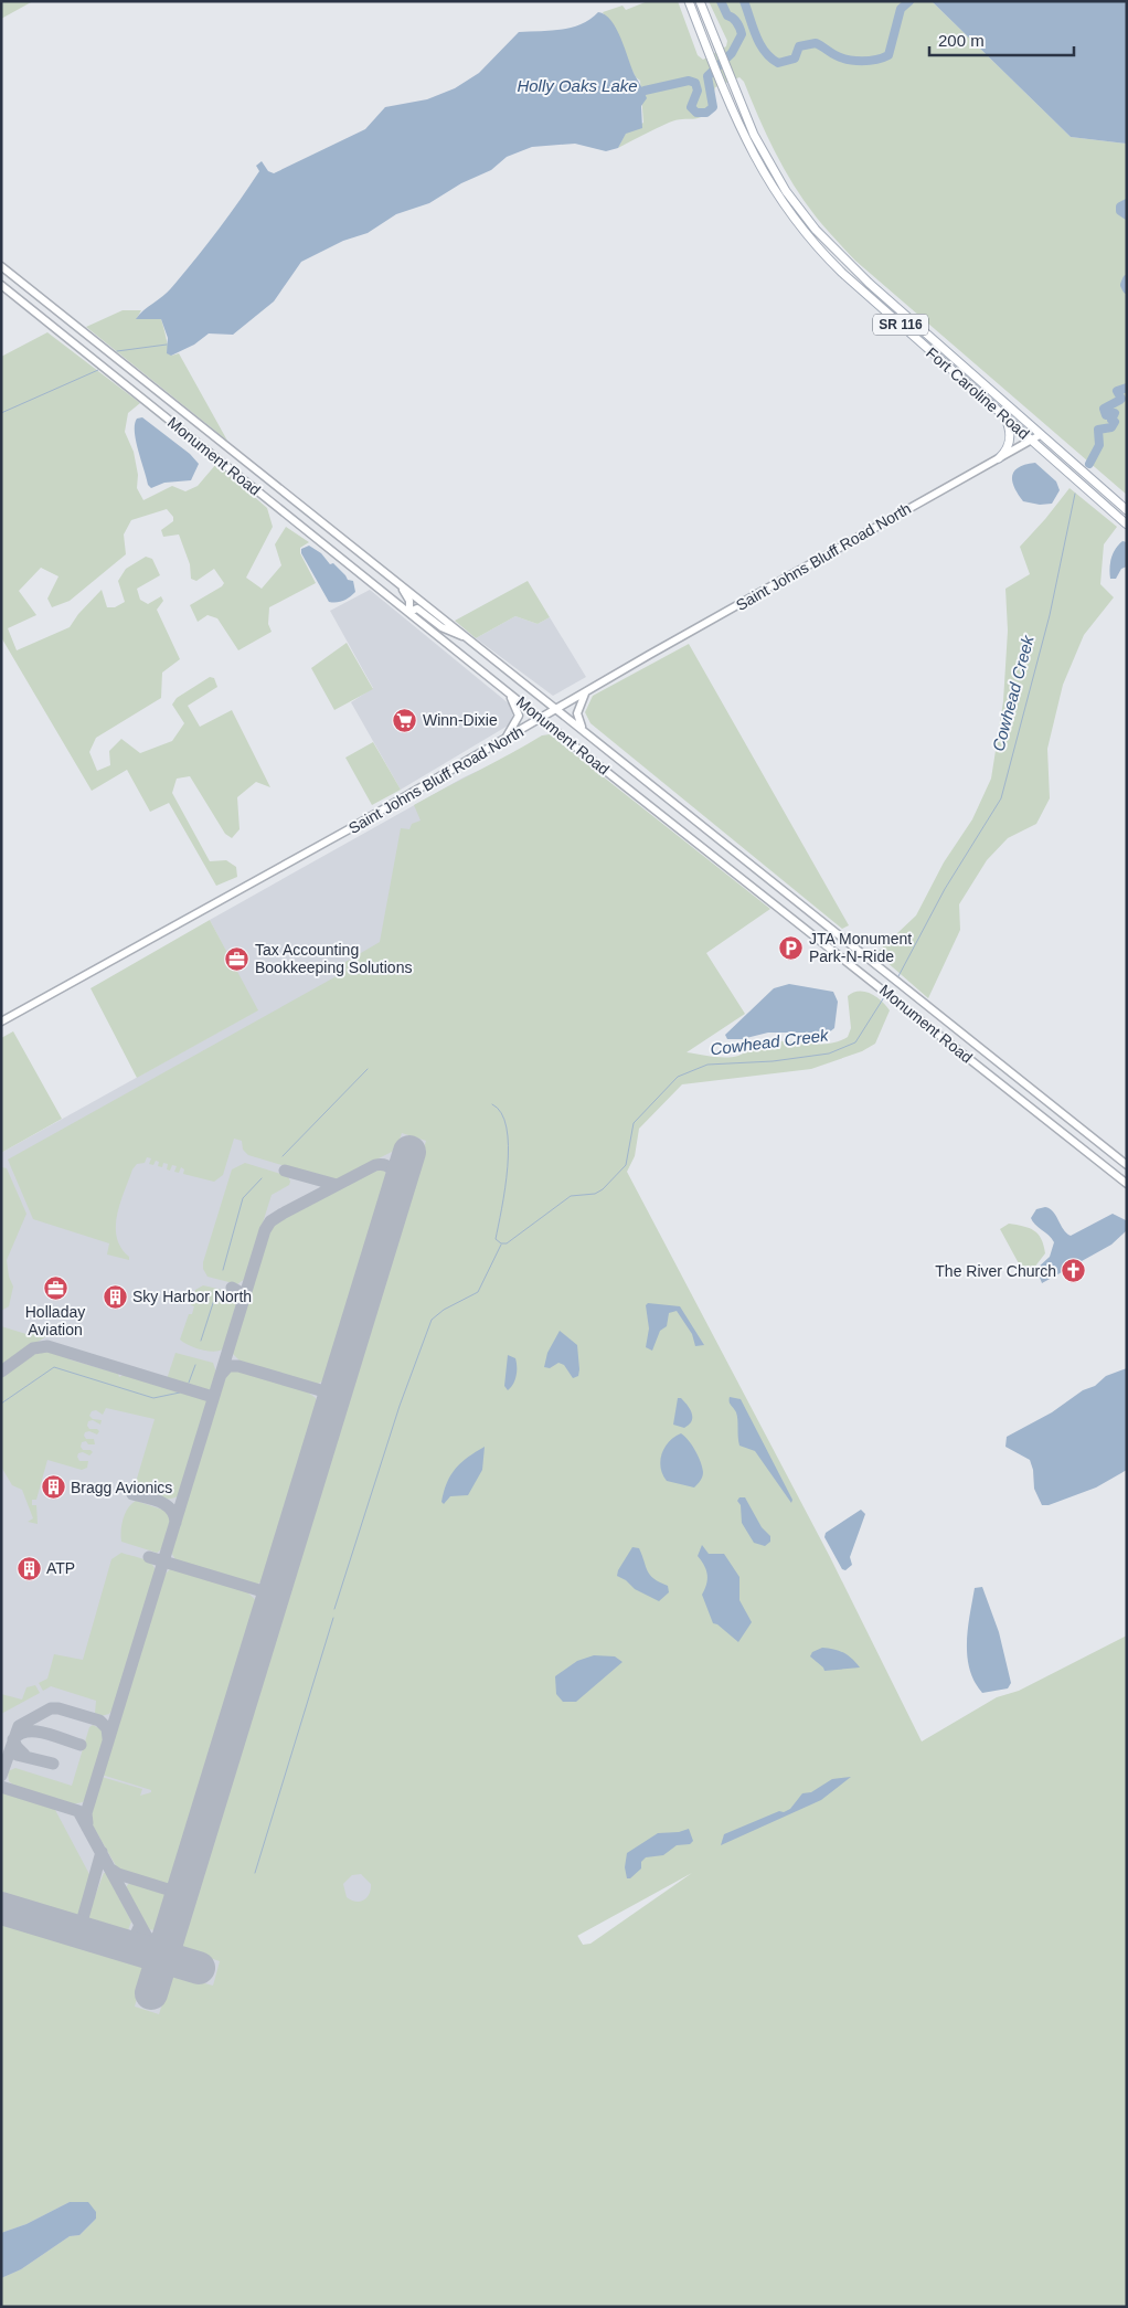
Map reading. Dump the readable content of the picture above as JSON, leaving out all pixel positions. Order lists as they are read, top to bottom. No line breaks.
{"streets":{"main road":["SR 116","Fort Caroline Road","Monument Road","Saint Johns Bluff Road North"]},"crossings":[["Fort Caroline Road","Saint Johns Bluff Road North"],["Monument Road","Saint Johns Bluff Road North"]],"water":["Holly Oaks Lake","Cowhead Creek"],"places":{"supermarket":["Winn-Dixie"],"parking":["JTA Monument Park-N-Ride"],"office":["Tax Accounting Bookkeeping Solutions","Holladay Aviation"],"church":["The River Church"],"building":["Sky Harbor North","Bragg Avionics","ATP"]},"scale_bar":"200 m"}
